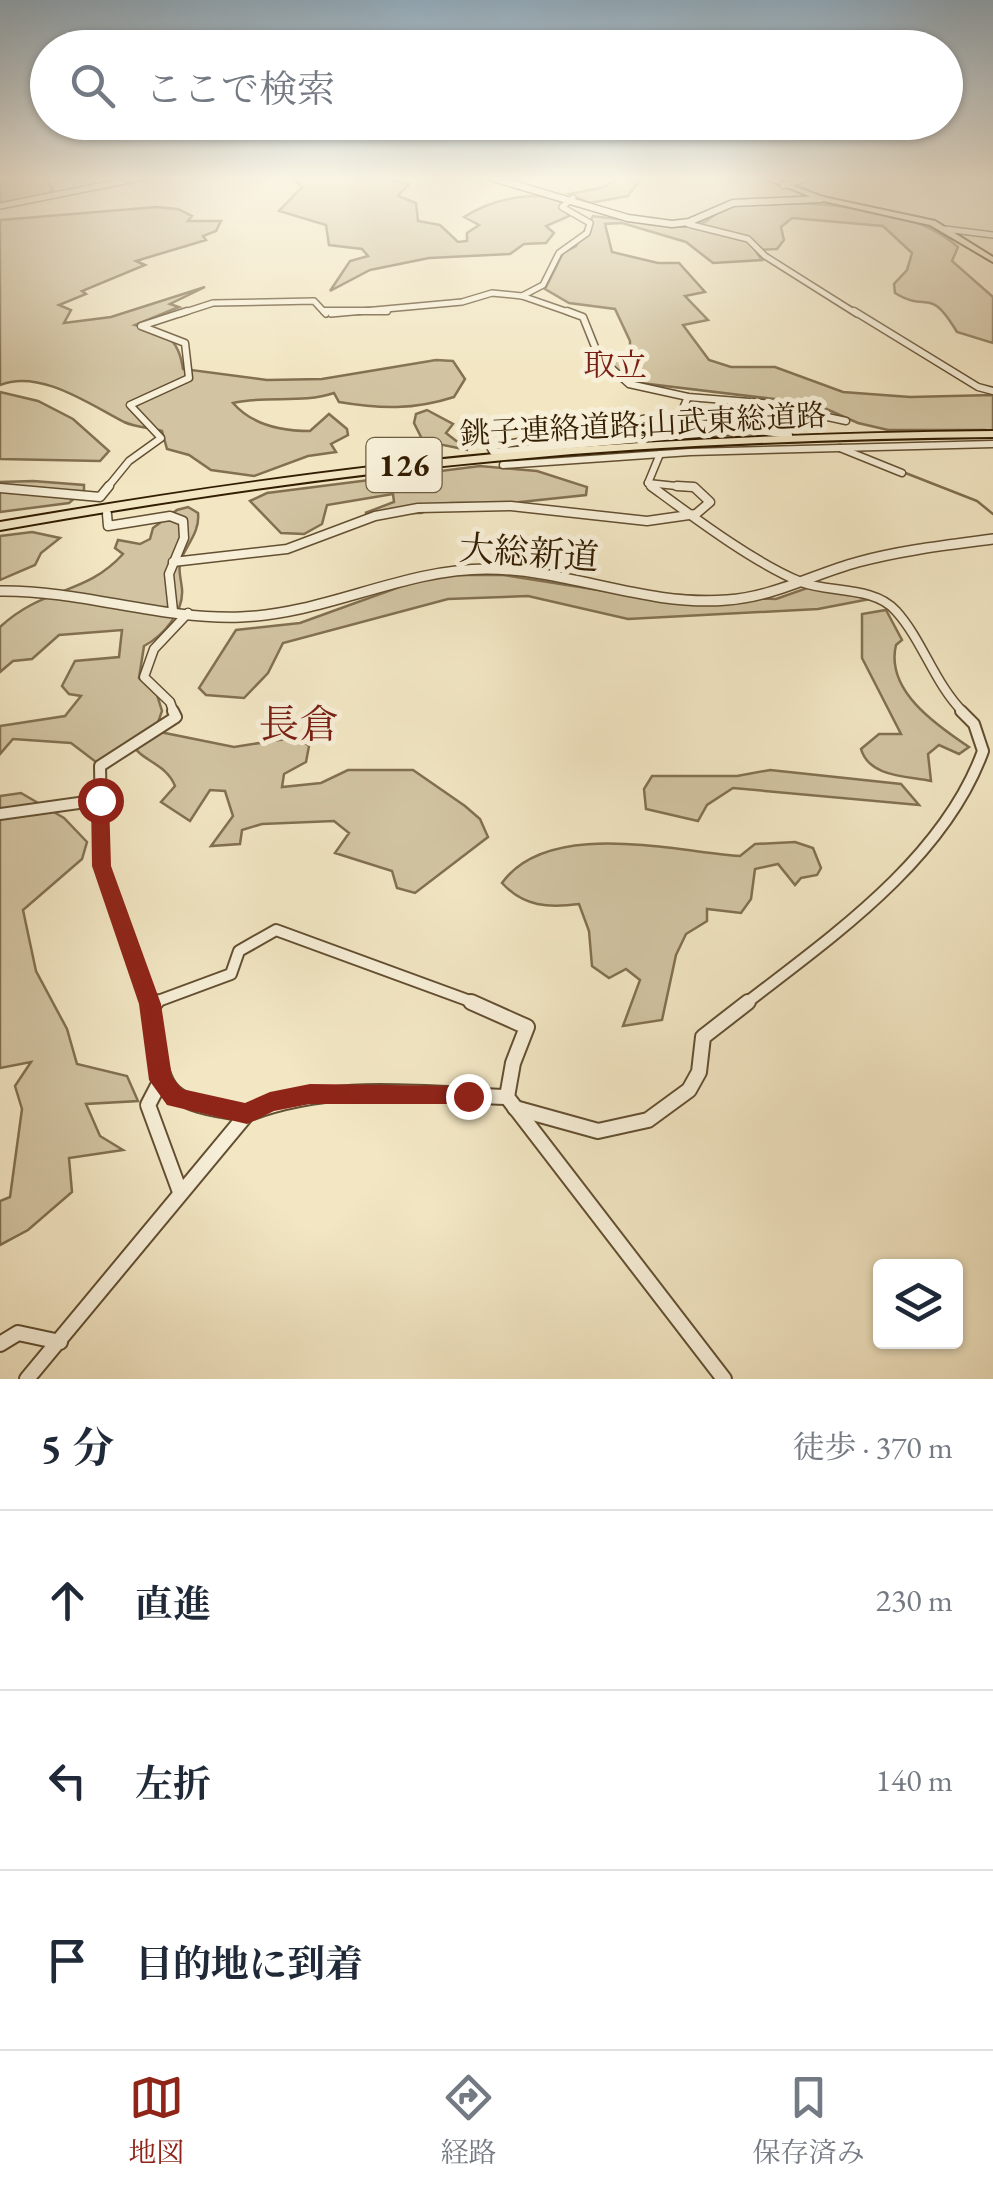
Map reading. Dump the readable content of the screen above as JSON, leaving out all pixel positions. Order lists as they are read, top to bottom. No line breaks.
{"streets":{"highway":["銚子連絡道路;山武東総道路","126"],"street":["大総新道"]},"districts":["取立","長倉"],"page":{"search":"ここで検索","heading":["5 分","徒歩 · 370 m"],"list":[["直進","230 m"],["左折","140 m"],"目的地に到着"],"nav":["地図","経路","保存済み"]}}
